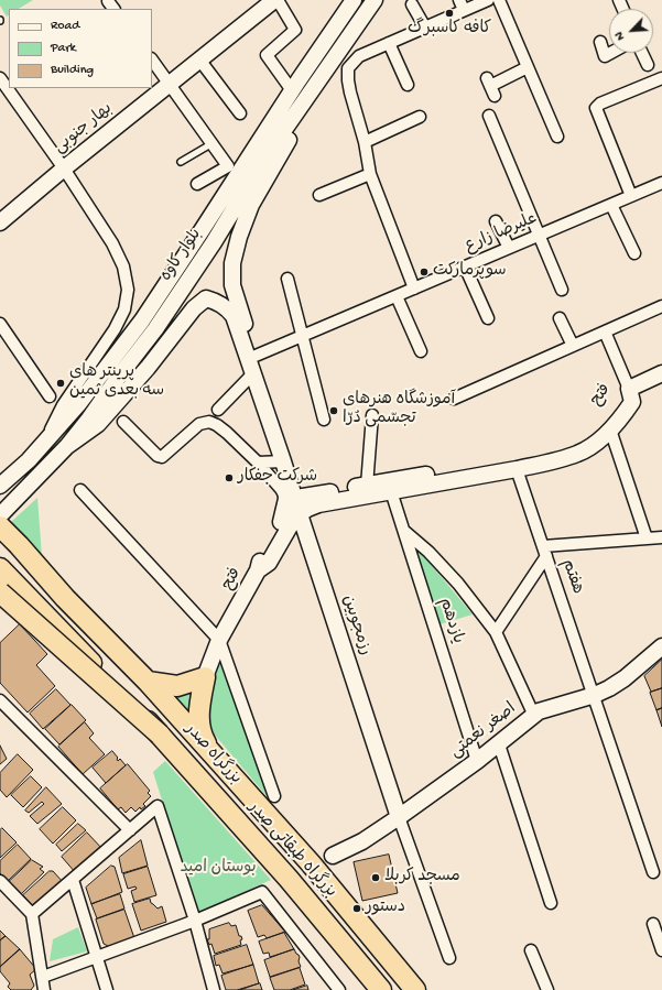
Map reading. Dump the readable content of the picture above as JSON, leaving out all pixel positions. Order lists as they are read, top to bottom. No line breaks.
{"streets":{"highway":["بزرگراه صدر","بزرگراه طبقاتی صدر"],"street":["بهار جنوبی","علیرضا زارع","بلوار کاوه","فتح","هفتم","یازدهم","رزمجوبین","اصغر نعمتی"]},"crossings":[["علیرضا زارع","رزمجوبین"],["بلوار کاوه","رزمجوبین"],["فتح","هفتم"],["فتح","یازدهم"],["فتح","رزمجوبین"],["هفتم","اصغر نعمتی"],["یازدهم","اصغر نعمتی"],["رزمجوبین","اصغر نعمتی"],["بزرگراه صدر","بزرگراه طبقاتی صدر"]],"parks":["بوستان امید"],"places":["کافه کاسبرگ","سوپرمارکت","پرینتر های سه بعدی ثمین","آموزشگاه هنرهای تجسّمی دُرّا","شرکت جفکار","مسجد کربلا","دستور"],"legend":["Road","Park","Building"],"north":"bottom left"}
